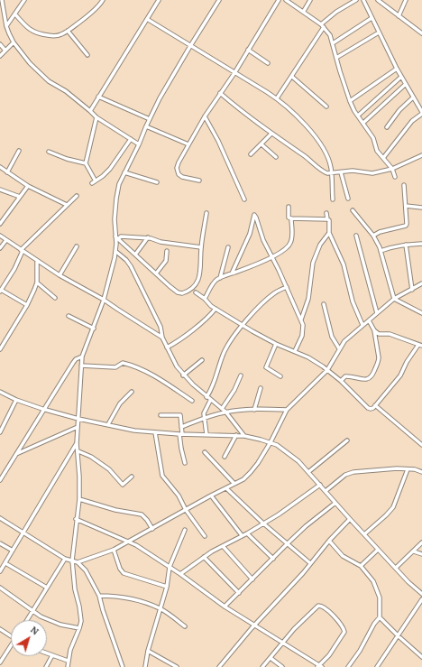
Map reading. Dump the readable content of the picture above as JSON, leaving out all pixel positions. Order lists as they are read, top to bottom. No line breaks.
{"north":"top right"}
